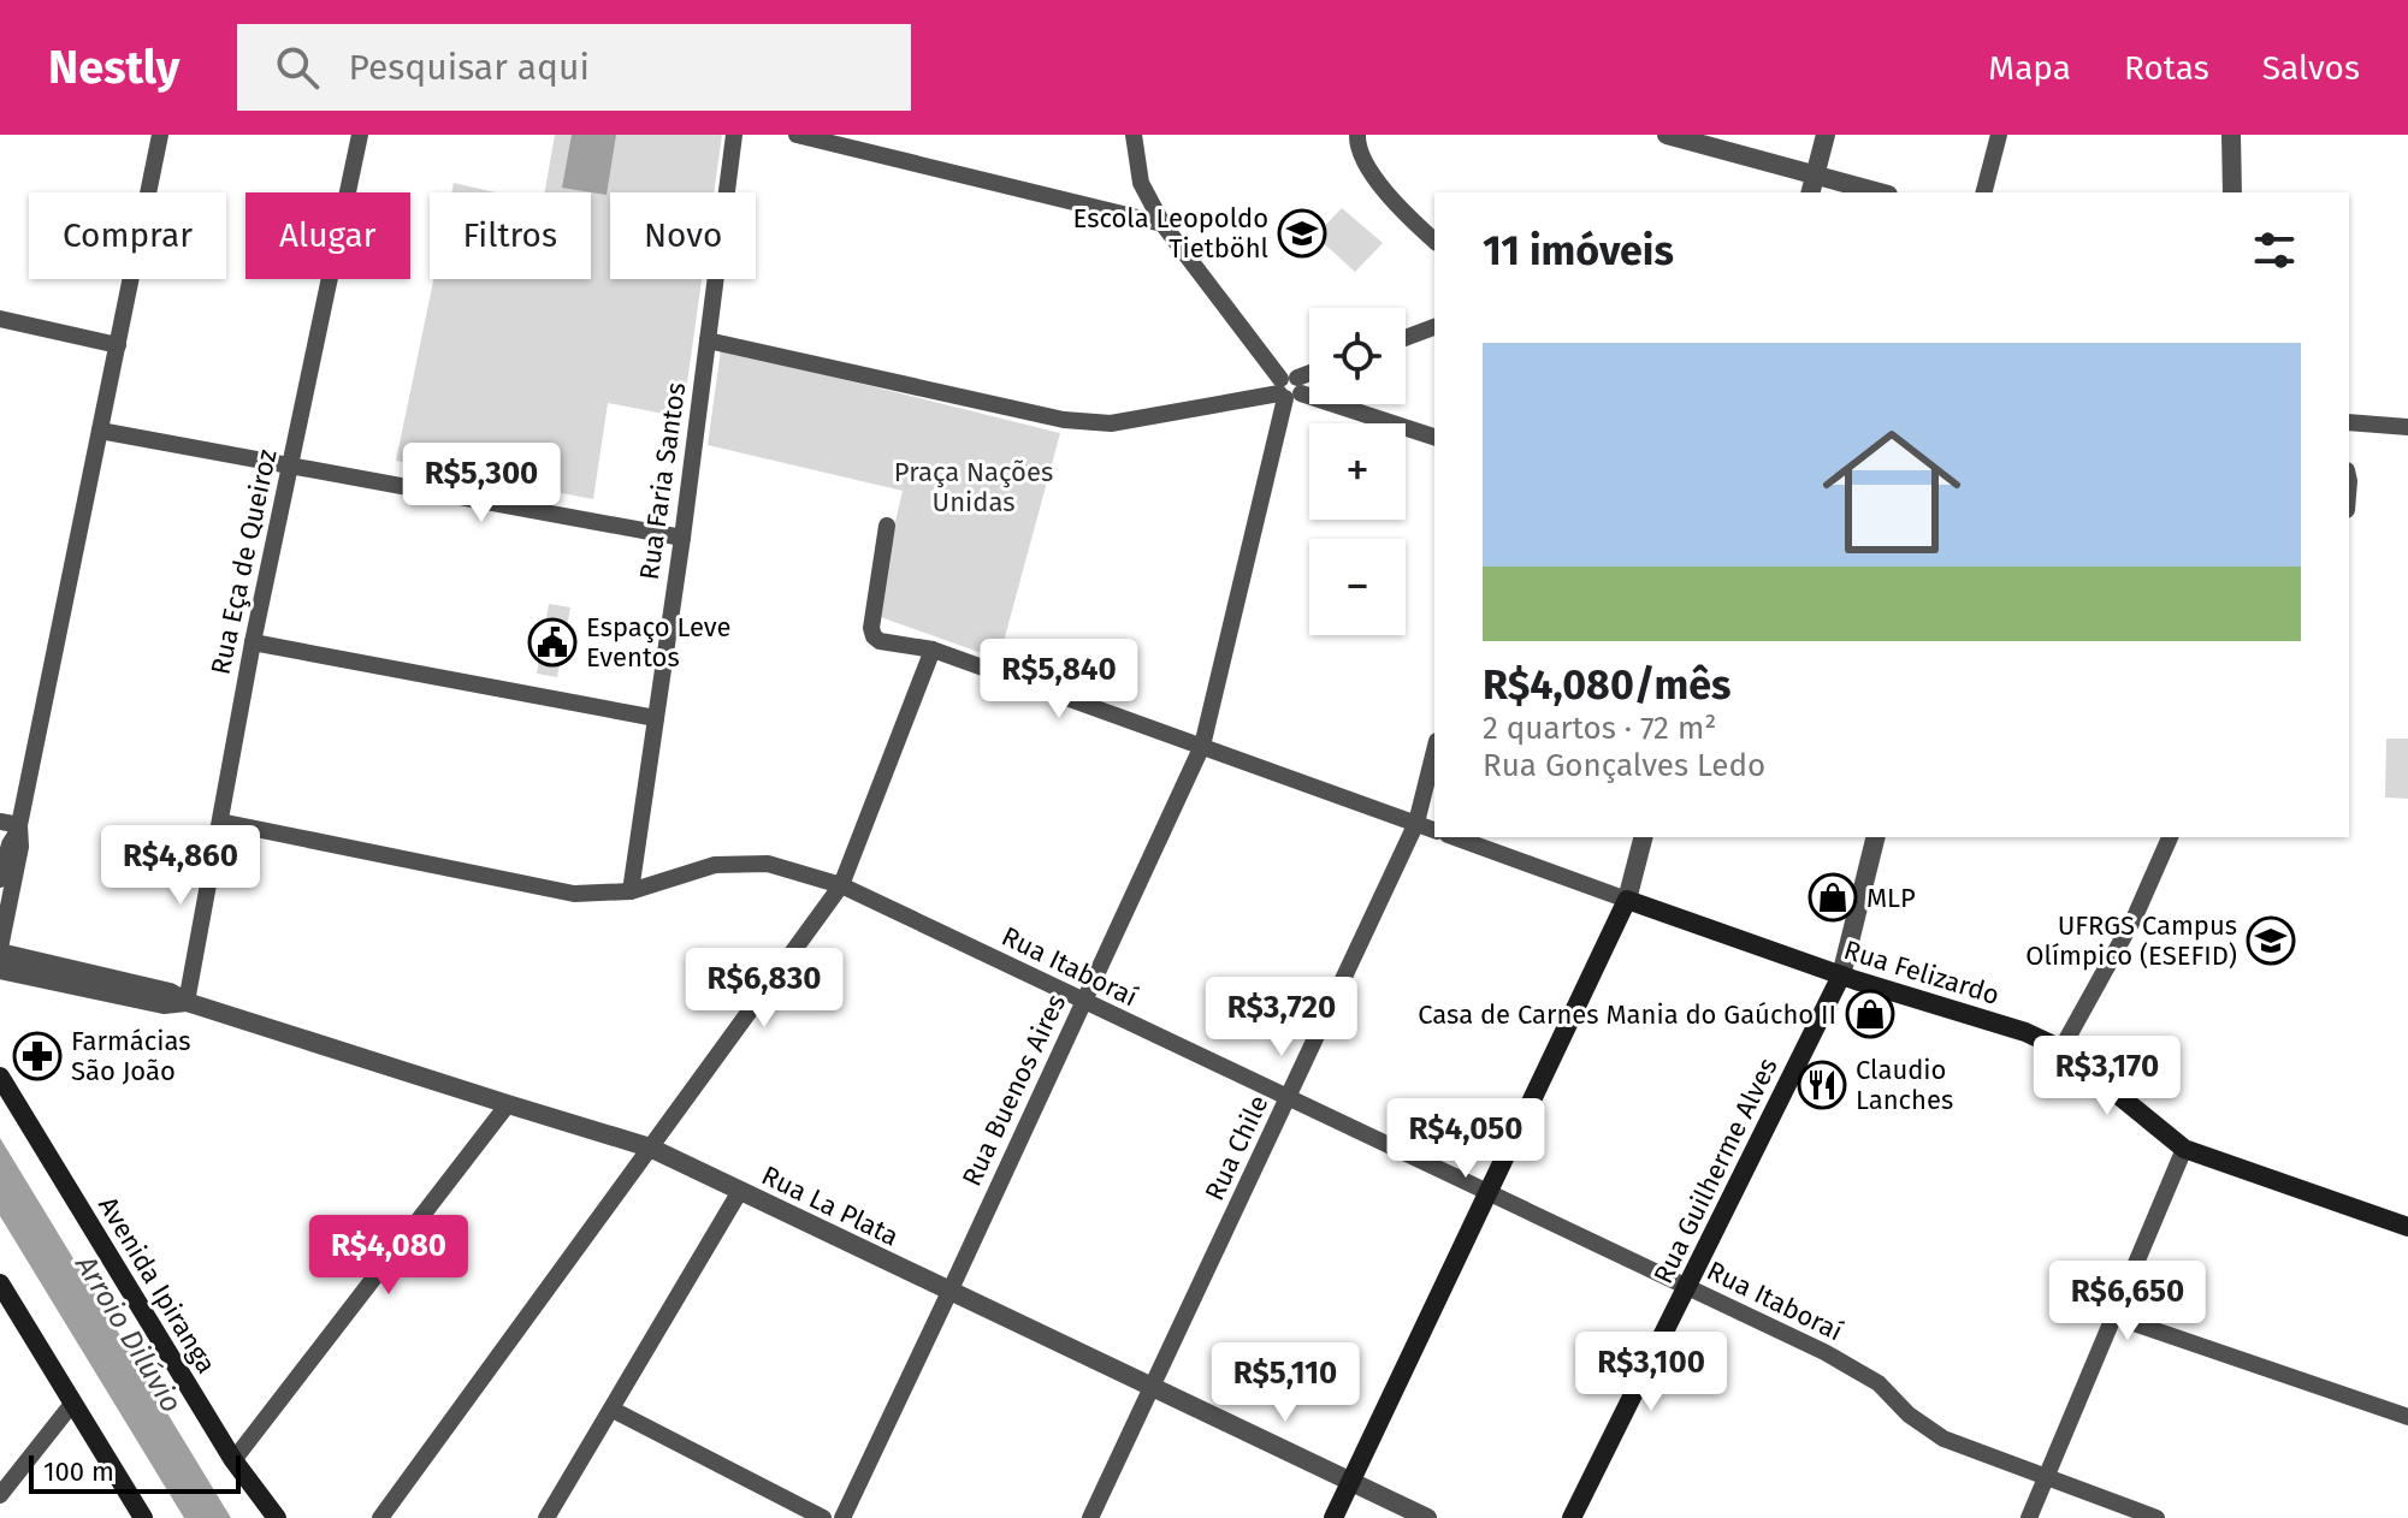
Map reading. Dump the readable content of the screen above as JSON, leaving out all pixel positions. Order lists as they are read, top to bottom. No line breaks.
{"streets":{"main road":["Rua Felizardo","Rua Guilherme Alves","Avenida Ipiranga"],"street":["Rua Faria Santos","Rua Eça de Queiroz","Rua Itaboraí","Rua Buenos Aires","Rua Chile","Rua La Plata"]},"crossings":[["Rua Faria Santos","Rua Itaboraí"],["Rua Eça de Queiroz","Rua Itaboraí"],["Rua Eça de Queiroz","Rua La Plata"],["Rua Itaboraí","Rua Buenos Aires"],["Rua Itaboraí","Rua Chile"],["Rua Itaboraí","Rua Guilherme Alves"],["Rua Felizardo","Rua Guilherme Alves"],["Rua Buenos Aires","Rua La Plata"],["Rua Chile","Rua La Plata"]],"water":["Arroio Dilúvio"],"parks":["Praça Nações Unidas"],"places":{"school or university":["Escola Leopoldo Tietböhl","UFRGS Campus Olímpico (ESEFID)"],"public building":["Espaço Leve Eventos"],"shop":["MLP","Casa de Carnes Mania do Gaúcho II"],"pharmacy":["Farmácias São João"],"restaurant":["Claudio Lanches"]},"scale_bar":"100 m","page":{"header":"Nestly","search":"Pesquisar aqui","nav":["Mapa","Rotas","Salvos"],"chip":["Comprar","Alugar","Filtros","Novo"],"heading":"11 imóveis","map_buttons":["+","−"],"list":[{"name":"R$4,080/mês","note":"2 quartos · 72 m² · Rua Gonçalves Ledo"}],"price":["R$5,300","R$5,840","R$4,860","R$6,830","R$3,720","R$3,170","R$4,050","R$4,080","R$6,650","R$3,100","R$5,110"],"scale":"100 m"}}
